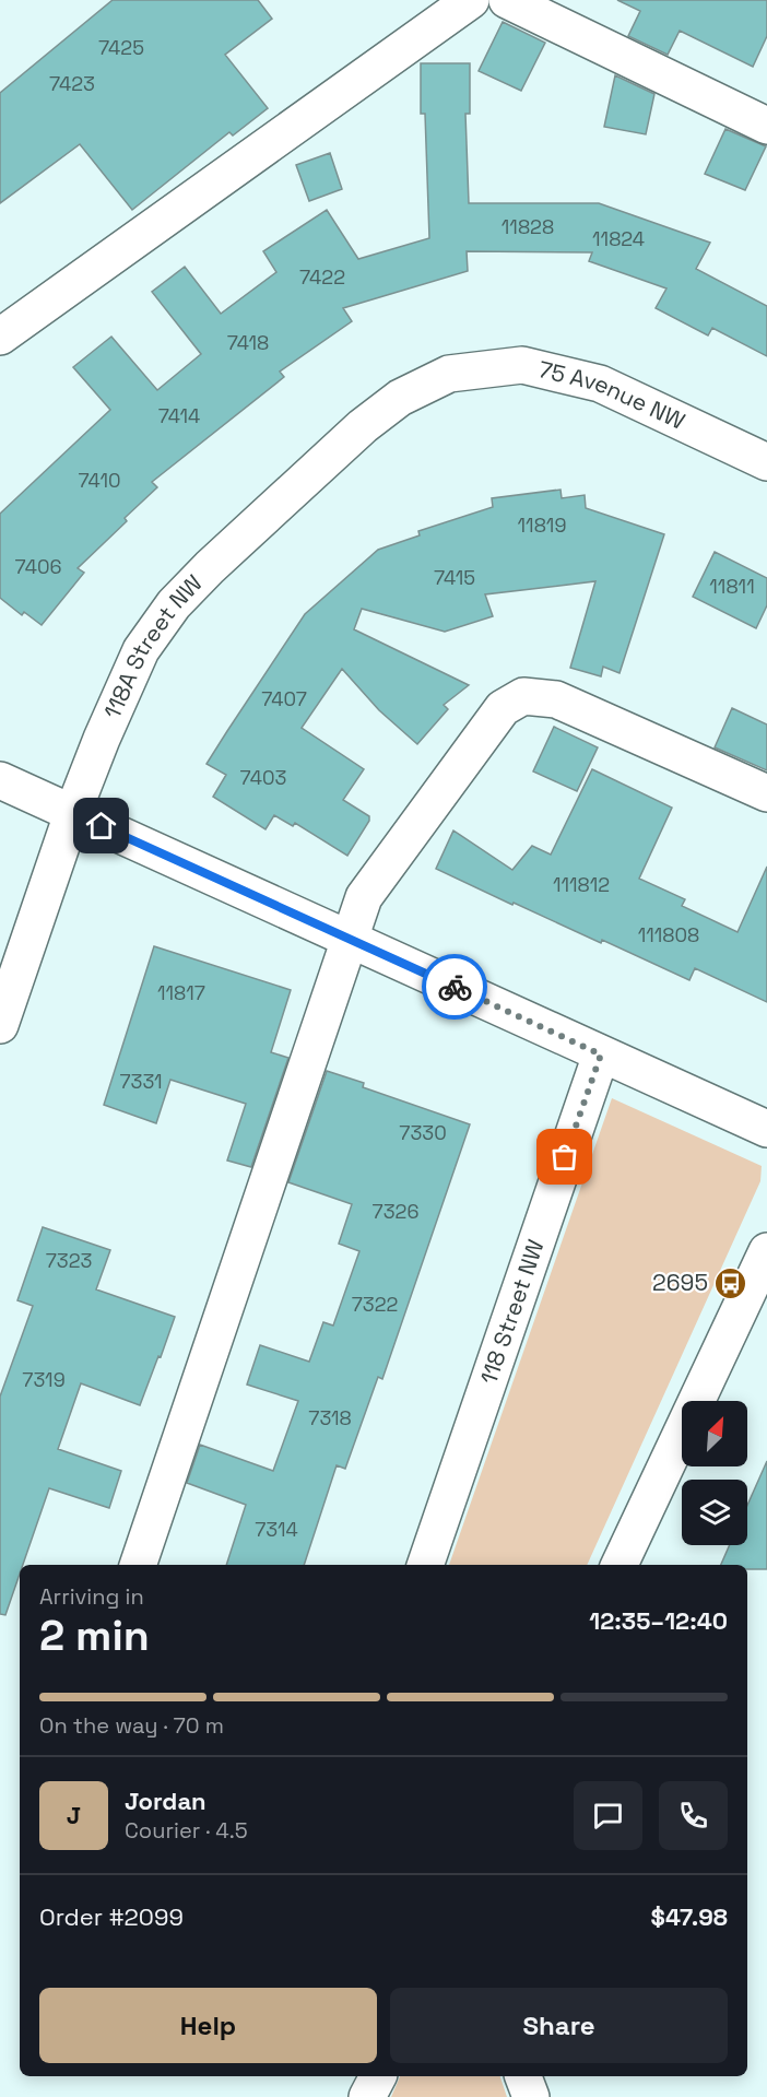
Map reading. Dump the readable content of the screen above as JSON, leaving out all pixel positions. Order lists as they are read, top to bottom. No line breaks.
{"streets":{"street":["75 Avenue NW","118A Street NW","118 Street NW"]},"crossings":[["75 Avenue NW","118A Street NW"]],"places":{"bus stop":["2695"]},"house_numbers":["7425","7423","11828","11824","7422","7418","7414","7410","11819","7406","7415","11811","7407","7403","111812","111808","11817","7331","7330","7326","7323","7322","7319","7318","7314"],"north":"top right","page":{"heading":["2 min","Arriving in","12:35–12:40"],"panel":["Jordan","Courier · 4.5","Order #2099","$47.98"],"bar":"On the way · 70 m","round":"J","buttons":["Help","Share"]}}
